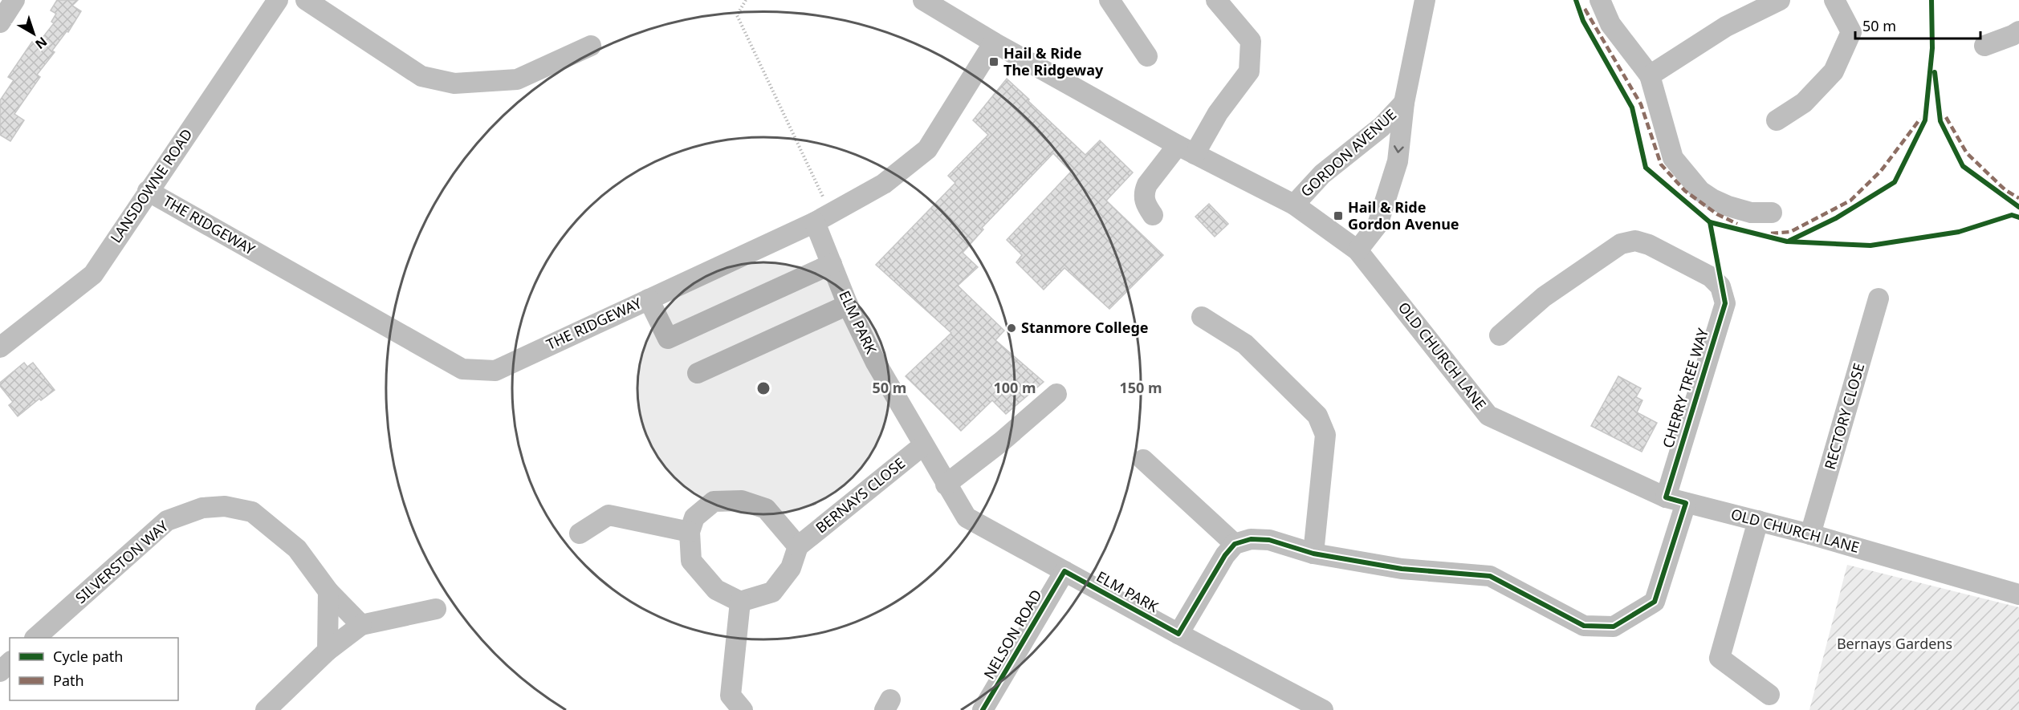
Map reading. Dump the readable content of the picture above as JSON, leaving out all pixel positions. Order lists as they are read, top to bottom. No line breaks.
{"streets":{"street":["GORDON AVENUE","LANSDOWNE ROAD","THE RIDGEWAY","ELM PARK","OLD CHURCH LANE","CHERRY TREE WAY","RECTORY CLOSE","BERNAYS CLOSE","SILVERSTON WAY","NELSON ROAD"]},"crossings":[["GORDON AVENUE","OLD CHURCH LANE"],["LANSDOWNE ROAD","THE RIDGEWAY"],["THE RIDGEWAY","ELM PARK"],["THE RIDGEWAY","OLD CHURCH LANE"],["ELM PARK","BERNAYS CLOSE"],["ELM PARK","NELSON ROAD"],["OLD CHURCH LANE","CHERRY TREE WAY"],["OLD CHURCH LANE","RECTORY CLOSE"]],"one_way":["GORDON AVENUE"],"parks":["Bernays Gardens"],"places":{"transit":["Hail & Ride The Ridgeway","Hail & Ride Gordon Avenue"],"other":["Stanmore College"]},"legend":["Cycle path","Path"],"scale_bar":"50 m","north":"bottom right","rings":["50 m","100 m","150 m"]}
